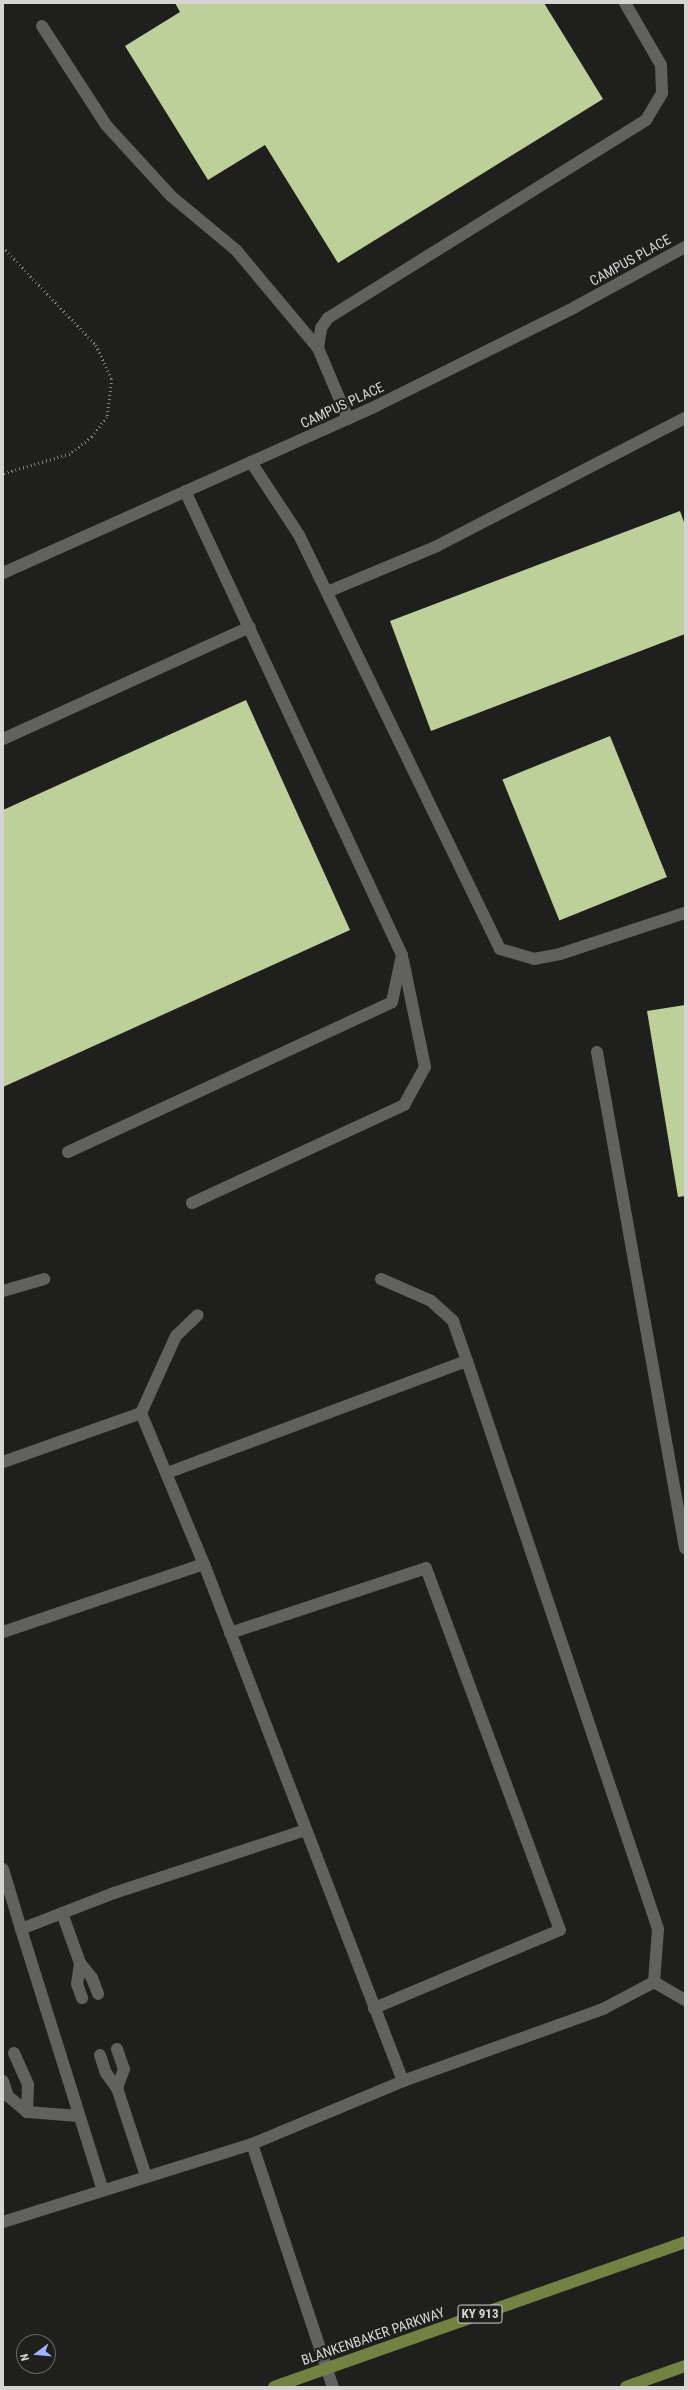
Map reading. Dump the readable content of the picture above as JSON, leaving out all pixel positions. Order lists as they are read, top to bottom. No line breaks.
{"streets":{"main road":["KY 913","BLANKENBAKER PARKWAY"],"street":["CAMPUS PLACE"]},"north":"left"}
